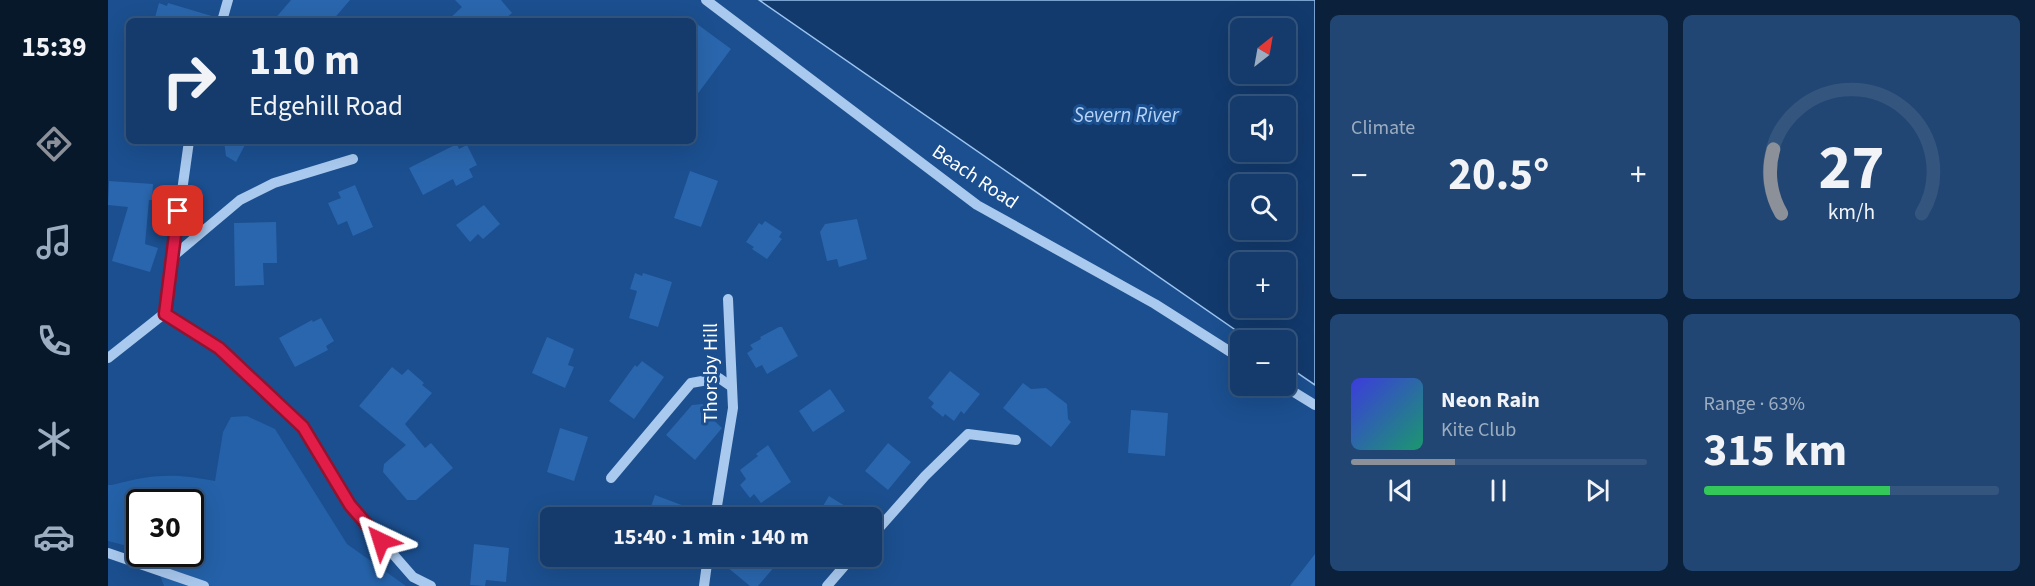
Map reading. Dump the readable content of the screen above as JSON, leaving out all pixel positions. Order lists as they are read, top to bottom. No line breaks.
{"streets":{"street":["Beach Road","Thorsby Hill"]},"water":["Severn River"],"north":"top right","page":{"tabs":"15:39","tile":["Climate",["Range · 63%","315 km"]],"map_buttons":["+","−"],"turn":["110 m","Edgehill Road"],"heat":["−","20.5°","+"],"song":["Neon Rain","Kite Club"],"limit":"30","trip":"15:40 · 1 min · 140 m","gauge":["27","km/h"]}}
